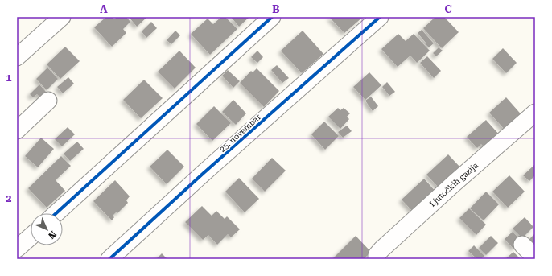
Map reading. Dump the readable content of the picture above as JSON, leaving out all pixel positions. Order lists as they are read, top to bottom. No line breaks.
{"streets":{"street":["25. novembar","Ljutočkih gazija"]},"north":"bottom right","grid":{"columns":["A","B","C"],"rows":["1","2"]}}
